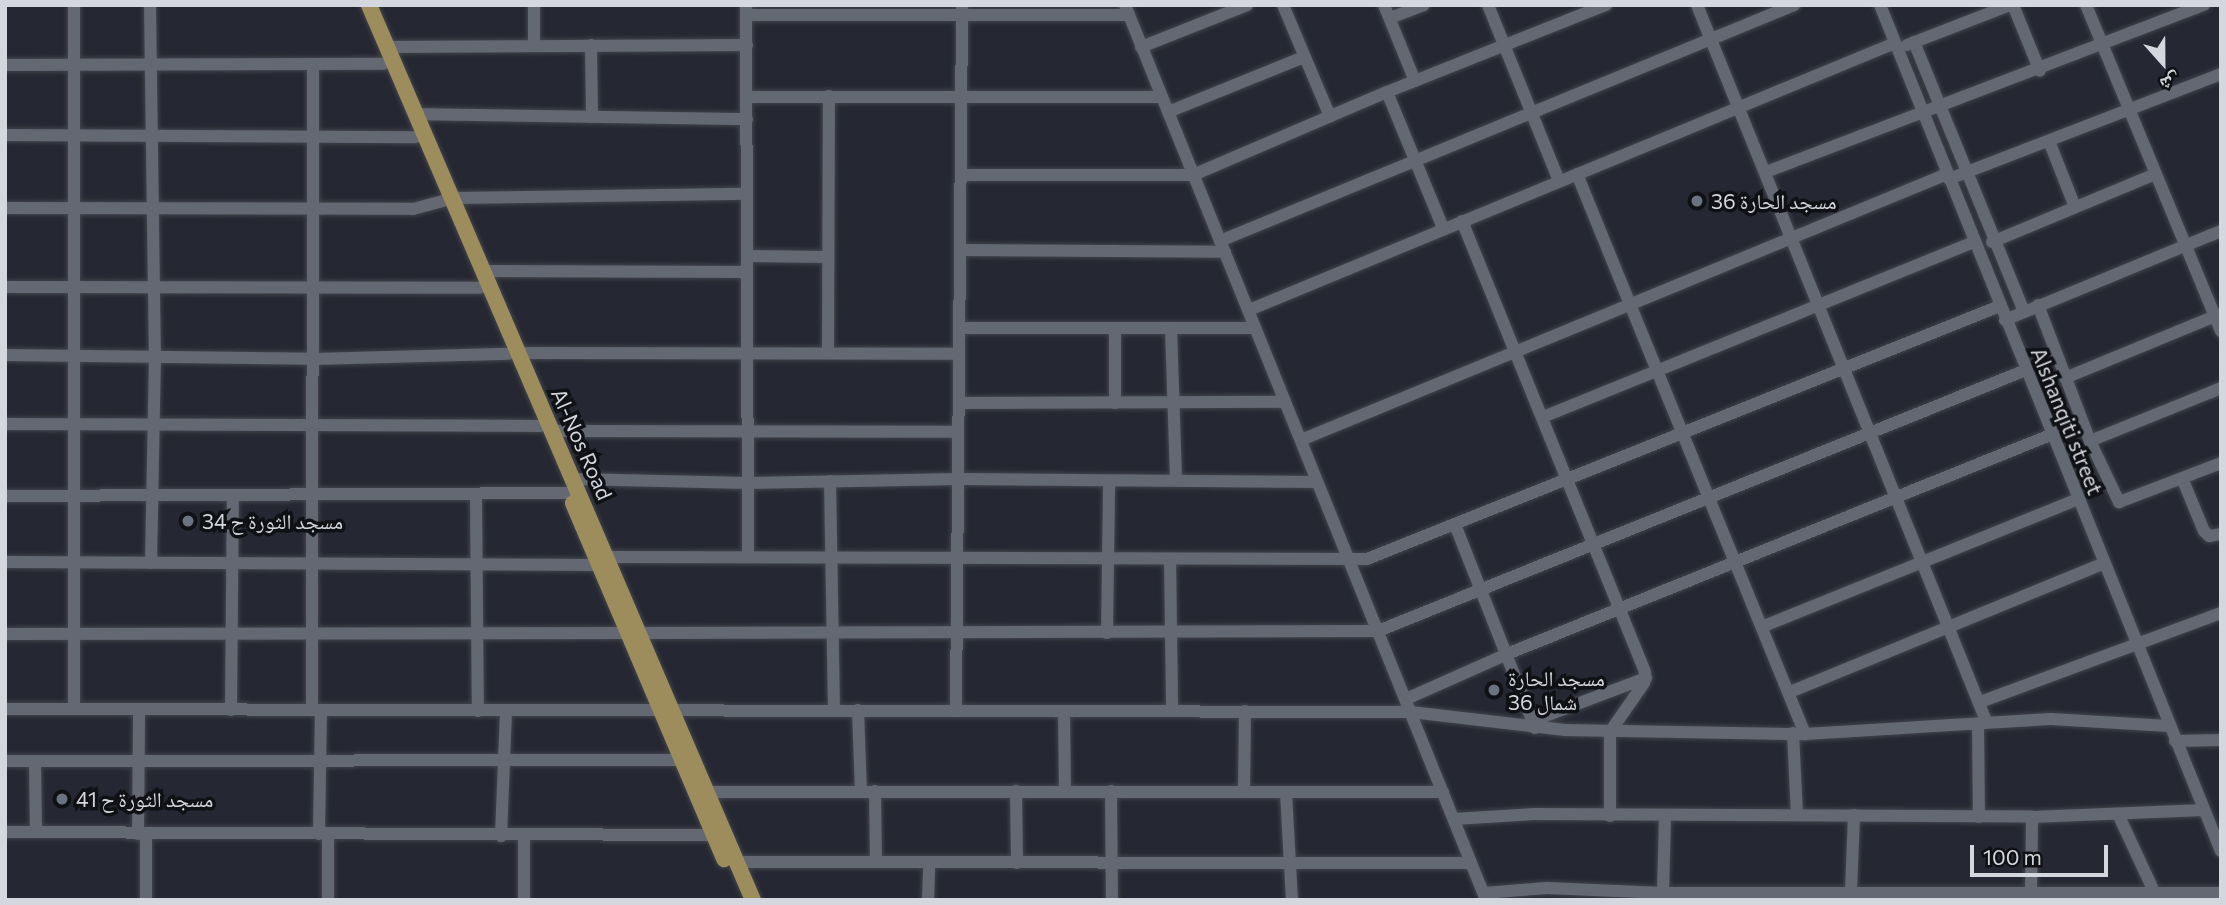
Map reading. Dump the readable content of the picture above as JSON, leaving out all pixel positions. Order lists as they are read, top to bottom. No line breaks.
{"streets":{"main road":["Al-Nos Road"],"street":["Alshanqiti street"]},"places":["مسجد الحارة 36","مسجد الثورة ح 34","مسجد الحارة 36 شمال","مسجد الثورة ح 41"],"scale_bar":"100 m","north":"bottom"}
